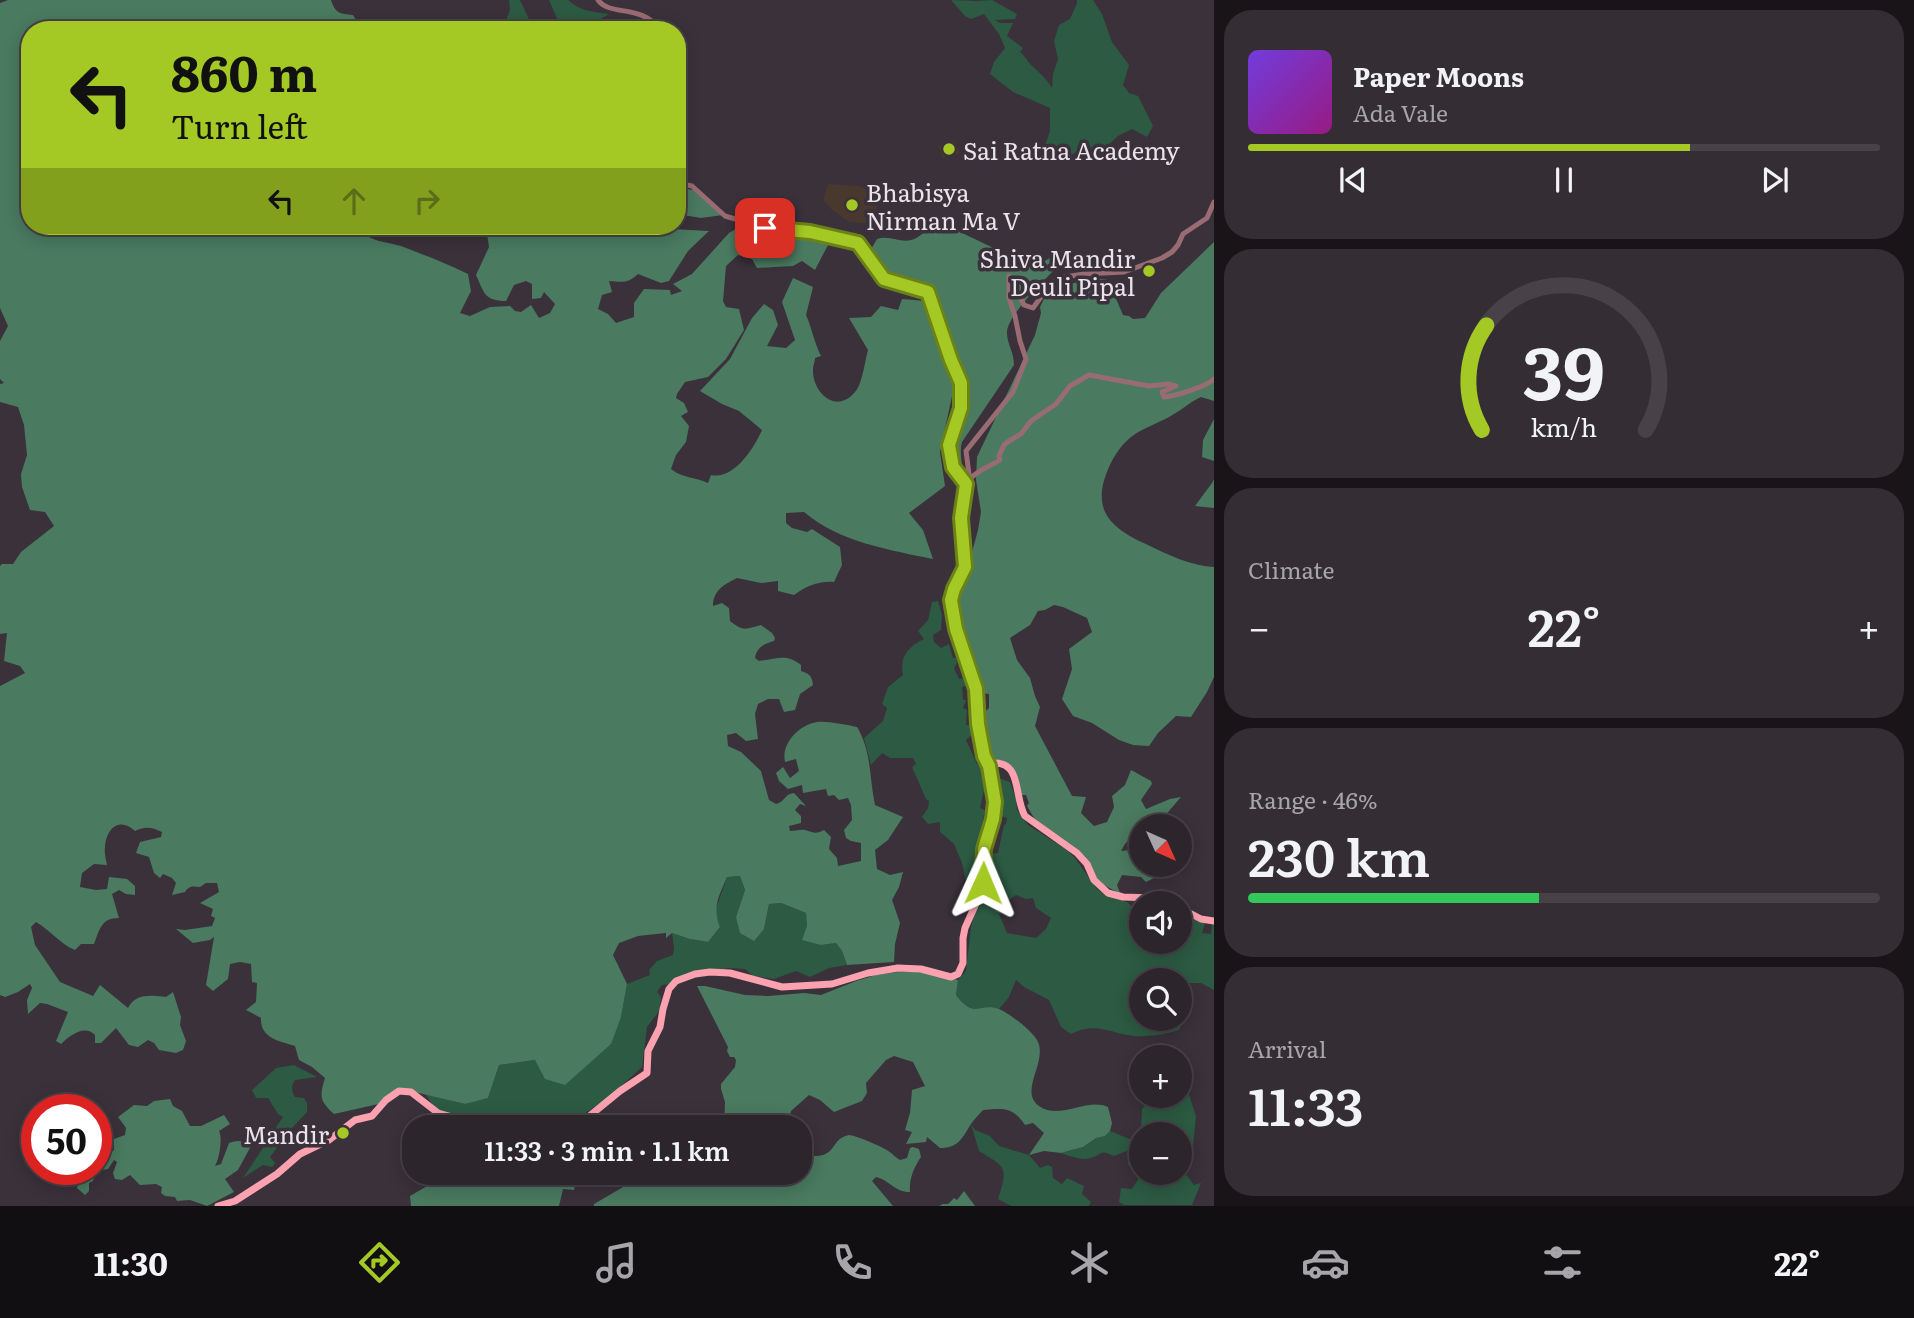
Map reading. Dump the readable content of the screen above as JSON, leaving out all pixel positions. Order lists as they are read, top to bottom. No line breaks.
{"places":["Sai Ratna Academy","Bhabisya Nirman Ma V","Shiva Mandir Deuli Pipal","Mandir"],"north":"bottom right","page":{"turn":["860 m","Turn left"],"song":["Paper Moons","Ada Vale"],"tile":["Climate",["Range · 46%","230 km"],["Arrival","11:33"]],"heat":["−","22°","+"],"map_buttons":["+","−"],"limit":"50","trip":"11:33 · 3 min · 1.1 km","tabs":["11:30","22°"],"gauge":["39","km/h"]}}
